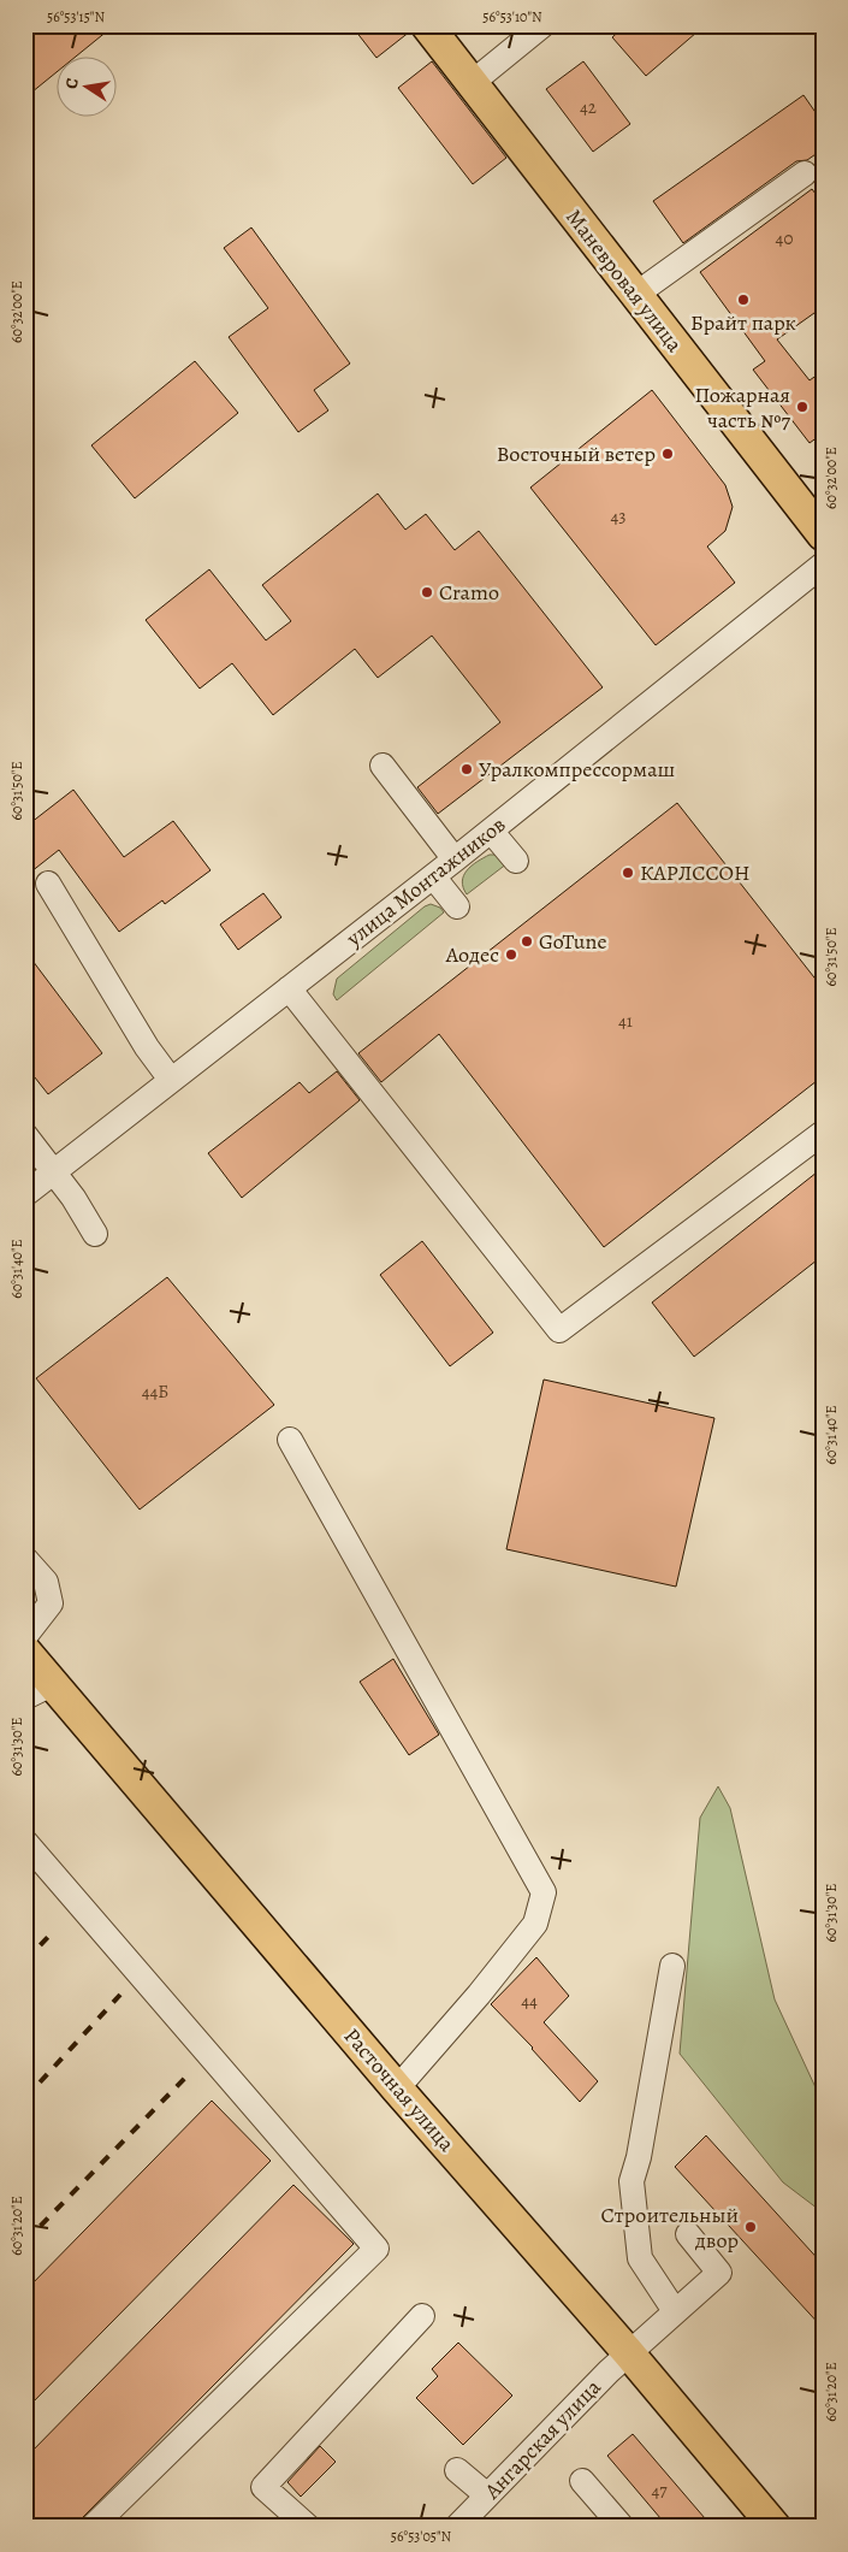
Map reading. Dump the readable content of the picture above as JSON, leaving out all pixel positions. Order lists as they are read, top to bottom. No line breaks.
{"streets":{"main road":["Маневровая улица","Расточная улица"],"street":["улица Монтажников","Ангарская улица"]},"crossings":[["Расточная улица","Ангарская улица"]],"places":["Брайт парк","Пожарная часть №7","Восточный ветер","Cramo","Уралкомпрессормаш","КАРЛССОН","GoTune","Аодес","Строительный двор"],"house_numbers":["42","40","43","41","44Б","44","47"],"north":"left","coordinates":["56°53'15\"N","56°53'10\"N","60°32'00\"E","60°31'50\"E","60°31'40\"E","60°31'30\"E","60°31'20\"E","56°53'05\"N"]}
